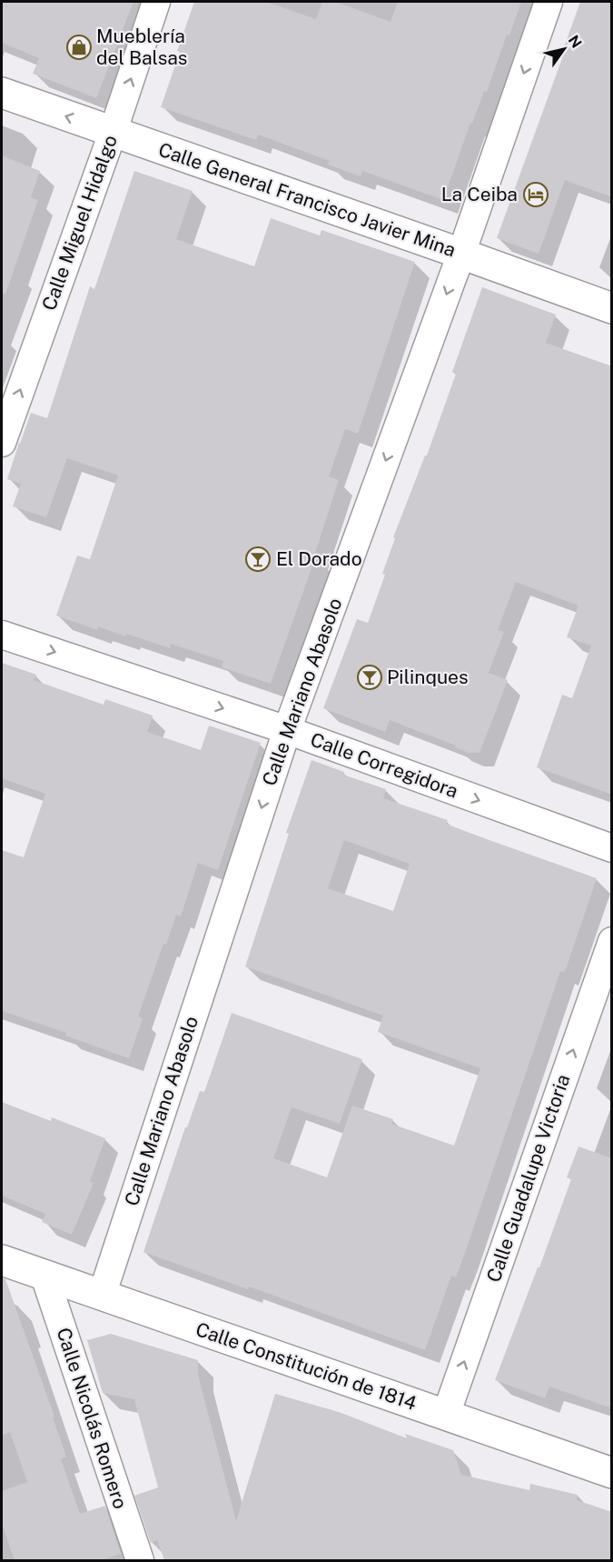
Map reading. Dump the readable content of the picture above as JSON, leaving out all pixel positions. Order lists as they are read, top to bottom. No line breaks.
{"streets":{"street":["Calle General Francisco Javier Mina","Calle Miguel Hidalgo","Calle Mariano Abasolo","Calle Corregidora","Calle Guadalupe Victoria","Calle Constitución de 1814","Calle Nicolás Romero"]},"crossings":[["Calle General Francisco Javier Mina","Calle Miguel Hidalgo"],["Calle General Francisco Javier Mina","Calle Mariano Abasolo"],["Calle Mariano Abasolo","Calle Corregidora"],["Calle Mariano Abasolo","Calle Constitución de 1814"],["Calle Guadalupe Victoria","Calle Constitución de 1814"],["Calle Constitución de 1814","Calle Nicolás Romero"]],"one_way":["Calle Miguel Hidalgo","Calle Mariano Abasolo","Calle Corregidora","Calle Guadalupe Victoria"],"places":{"shop":["Mueblería del Balsas"],"hotel":["La Ceiba"],"bar":["El Dorado","Pilinques"]},"north":"top right"}
